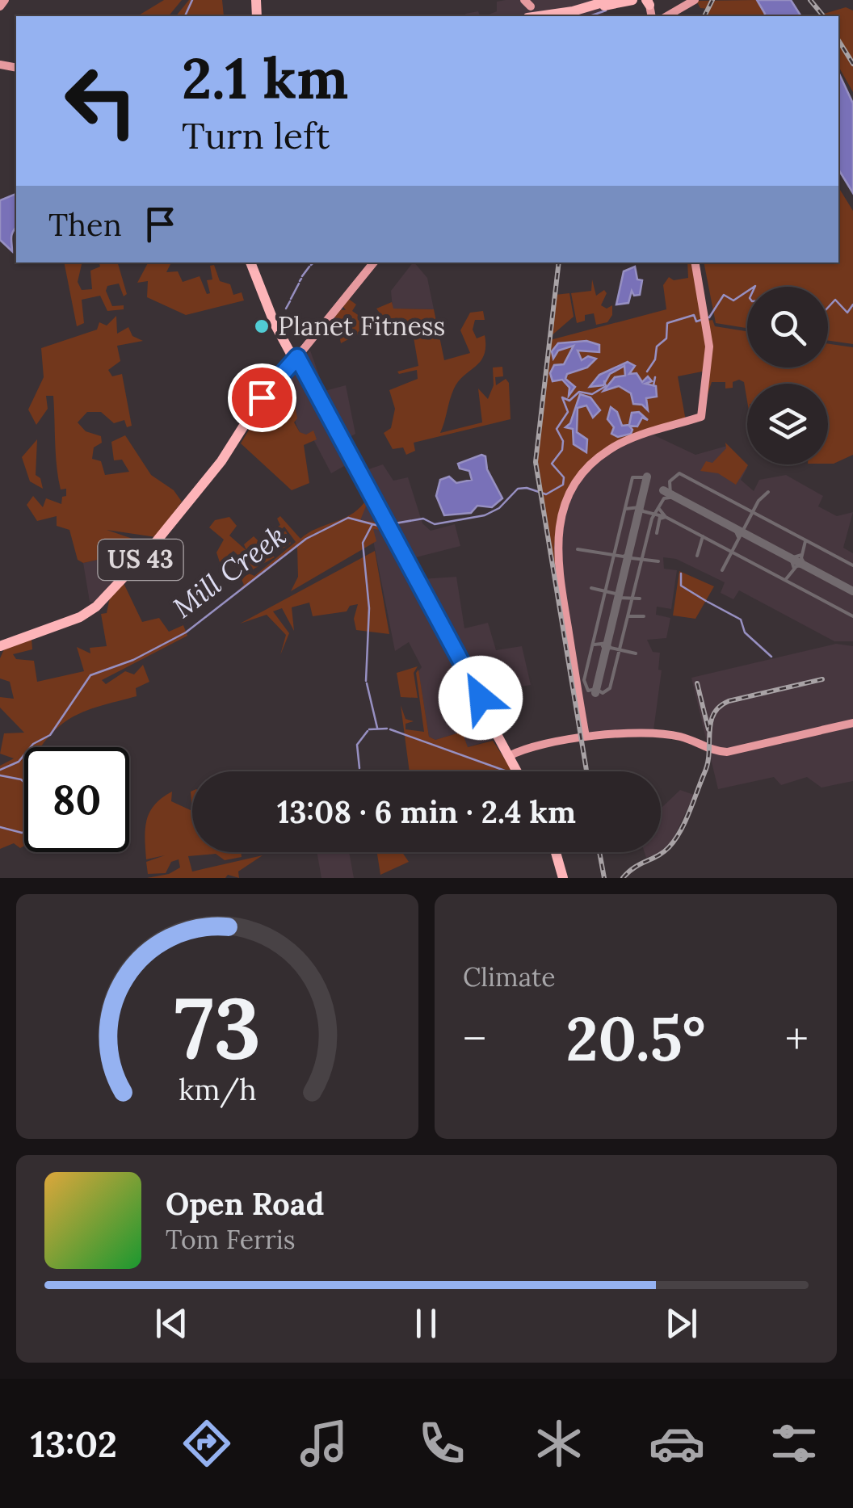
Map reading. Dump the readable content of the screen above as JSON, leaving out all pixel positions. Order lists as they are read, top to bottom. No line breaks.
{"streets":{"highway":["US 43"]},"water":["Mill Creek"],"places":["Planet Fitness"],"page":{"turn":["2.1 km","Turn left"],"then":"Then","limit":"80","trip":"13:08 · 6 min · 2.4 km","tile":"Climate","heat":["−","20.5°","+"],"song":["Open Road","Tom Ferris"],"tabs":"13:02","gauge":["73","km/h"]}}
